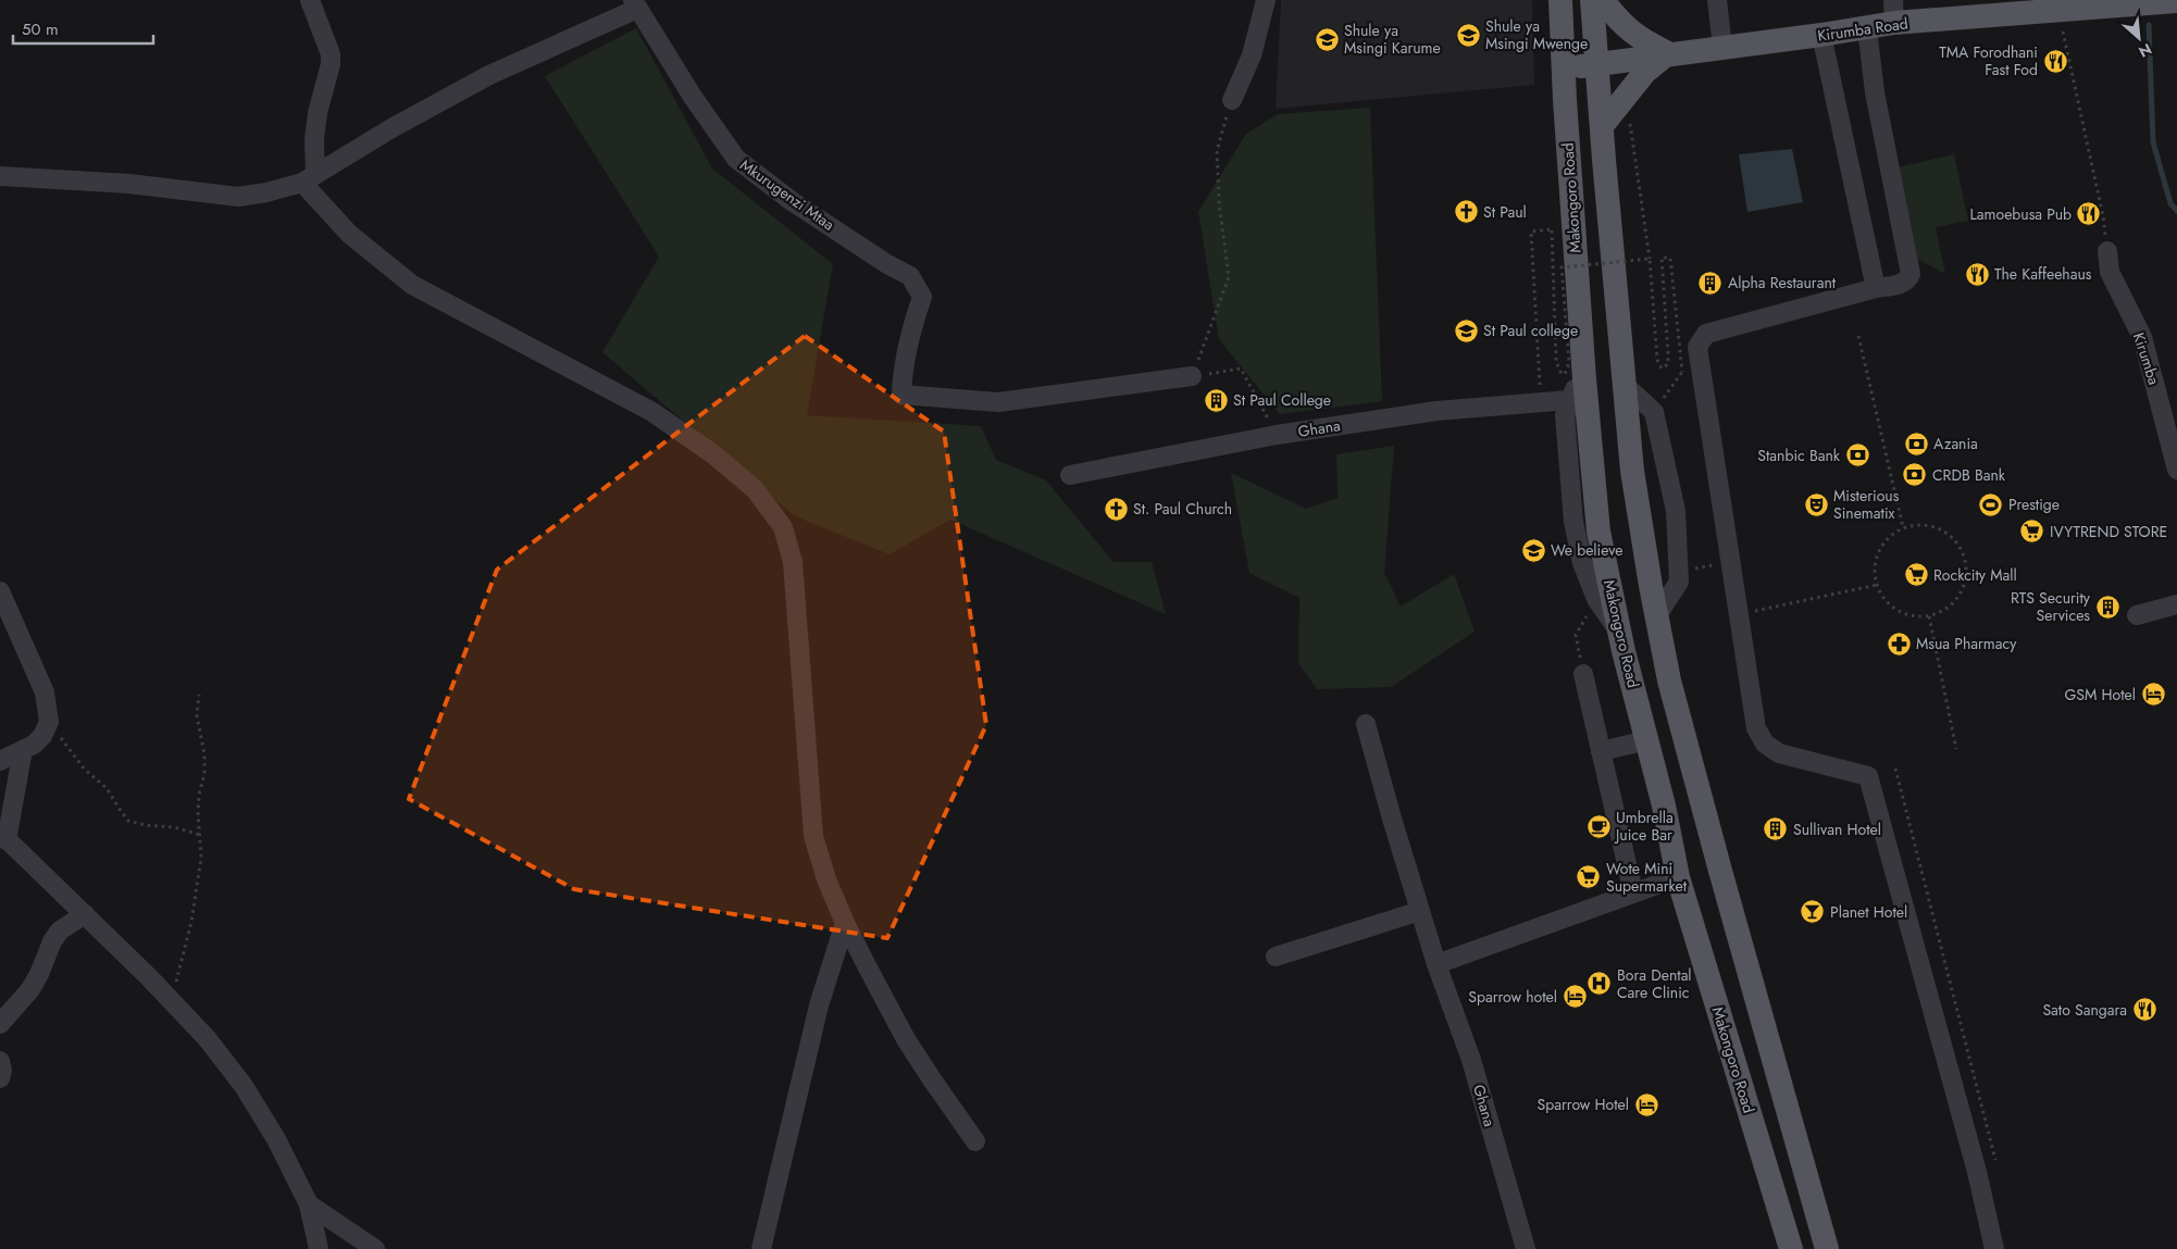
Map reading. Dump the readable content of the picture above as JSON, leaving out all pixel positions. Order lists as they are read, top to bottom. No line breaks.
{"streets":{"main road":["Kirumba Road","Makongoro Road"],"street":["Mkurugenzi Mtaa","Kirumba","Ghana"]},"crossings":[["Kirumba Road","Makongoro Road"]],"places":{"school or university":["Shule ya Msingi Mwenge","Shule ya Msingi Karume","St Paul college","We believe"],"restaurant":["TMA Forodhani Fast Fod","Lamoebusa Pub","The Kaffeehaus","Sato Sangara"],"church":["St Paul","St. Paul Church"],"building":["Alpha Restaurant","St Paul College","RTS Security Services","Sullivan Hotel"],"bank":["Azania","Stanbic Bank","CRDB Bank"],"theatre":["Misterious Sinematix"],"sports":["Prestige"],"supermarket":["IVYTREND STORE","Rockcity Mall","Wote Mini Supermarket"],"pharmacy":["Msua Pharmacy"],"hotel":["GSM Hotel","Sparrow hotel","Sparrow Hotel"],"cafe":["Umbrella Juice Bar"],"bar":["Planet Hotel"],"hospital":["Bora Dental Care Clinic"]},"scale_bar":"50 m","north":"bottom right"}
